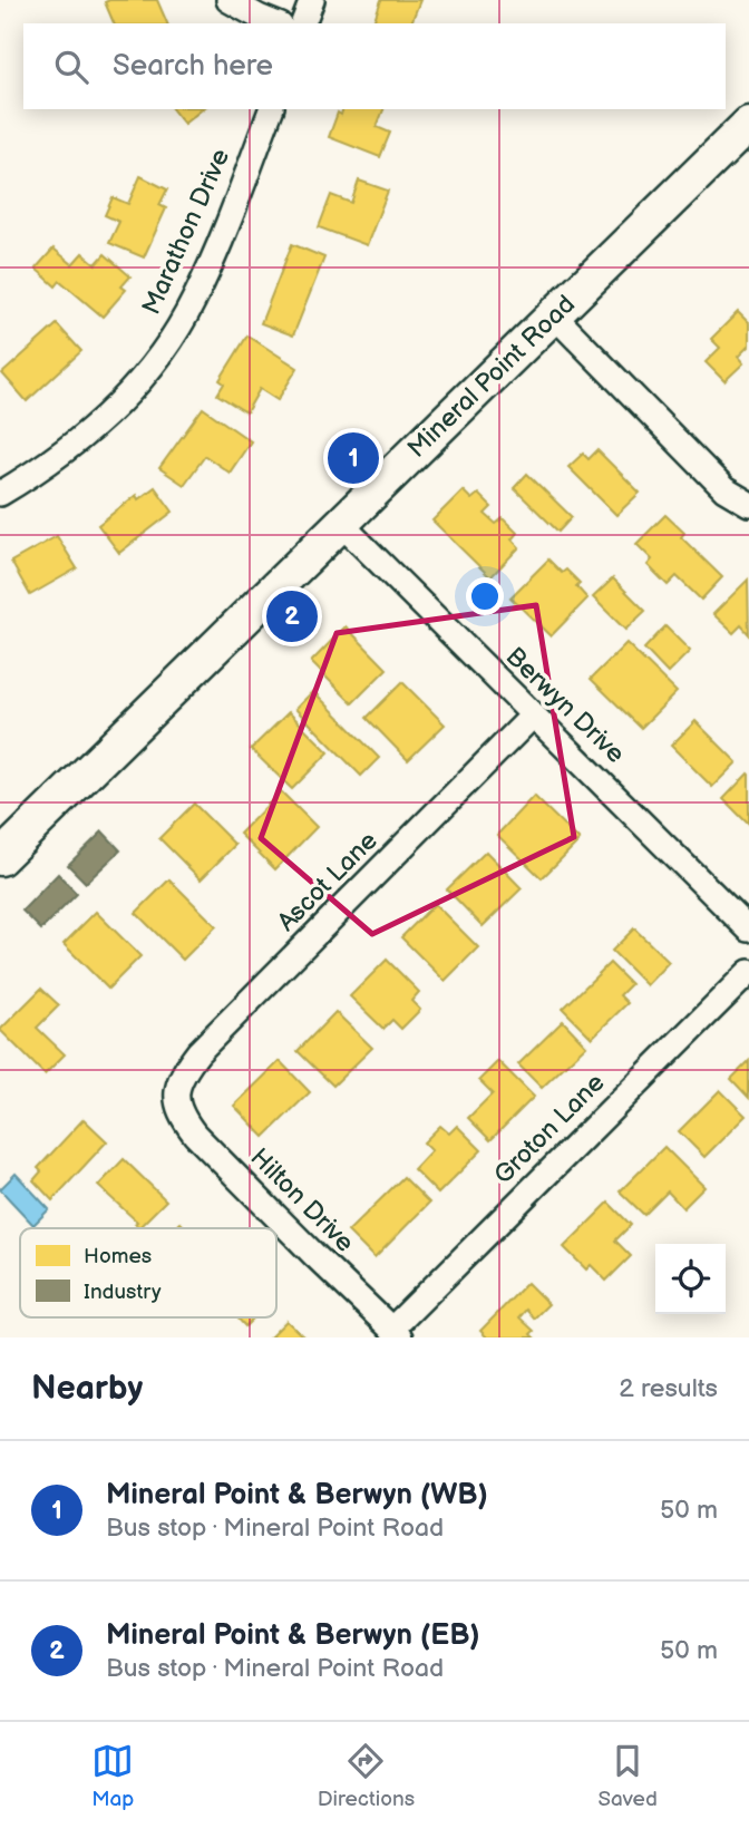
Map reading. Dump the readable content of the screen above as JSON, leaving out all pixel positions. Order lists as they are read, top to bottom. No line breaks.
{"streets":{"main road":["Mineral Point Road"],"street":["Marathon Drive","Berwyn Drive","Ascot Lane","Groton Lane","Hilton Drive"]},"crossings":[["Mineral Point Road","Berwyn Drive"],["Berwyn Drive","Ascot Lane"],["Ascot Lane","Hilton Drive"],["Groton Lane","Hilton Drive"]],"legend":["Homes","Industry"],"page":{"search":"Search here","pins":["1","2"],"heading":["Nearby","2 results"],"list":[{"mark":"1","name":"Mineral Point & Berwyn (WB)","note":"Bus stop · Mineral Point Road","value":"50 m"},{"mark":"2","name":"Mineral Point & Berwyn (EB)","note":"Bus stop · Mineral Point Road","value":"50 m"}],"nav":["Map","Directions","Saved"]}}
